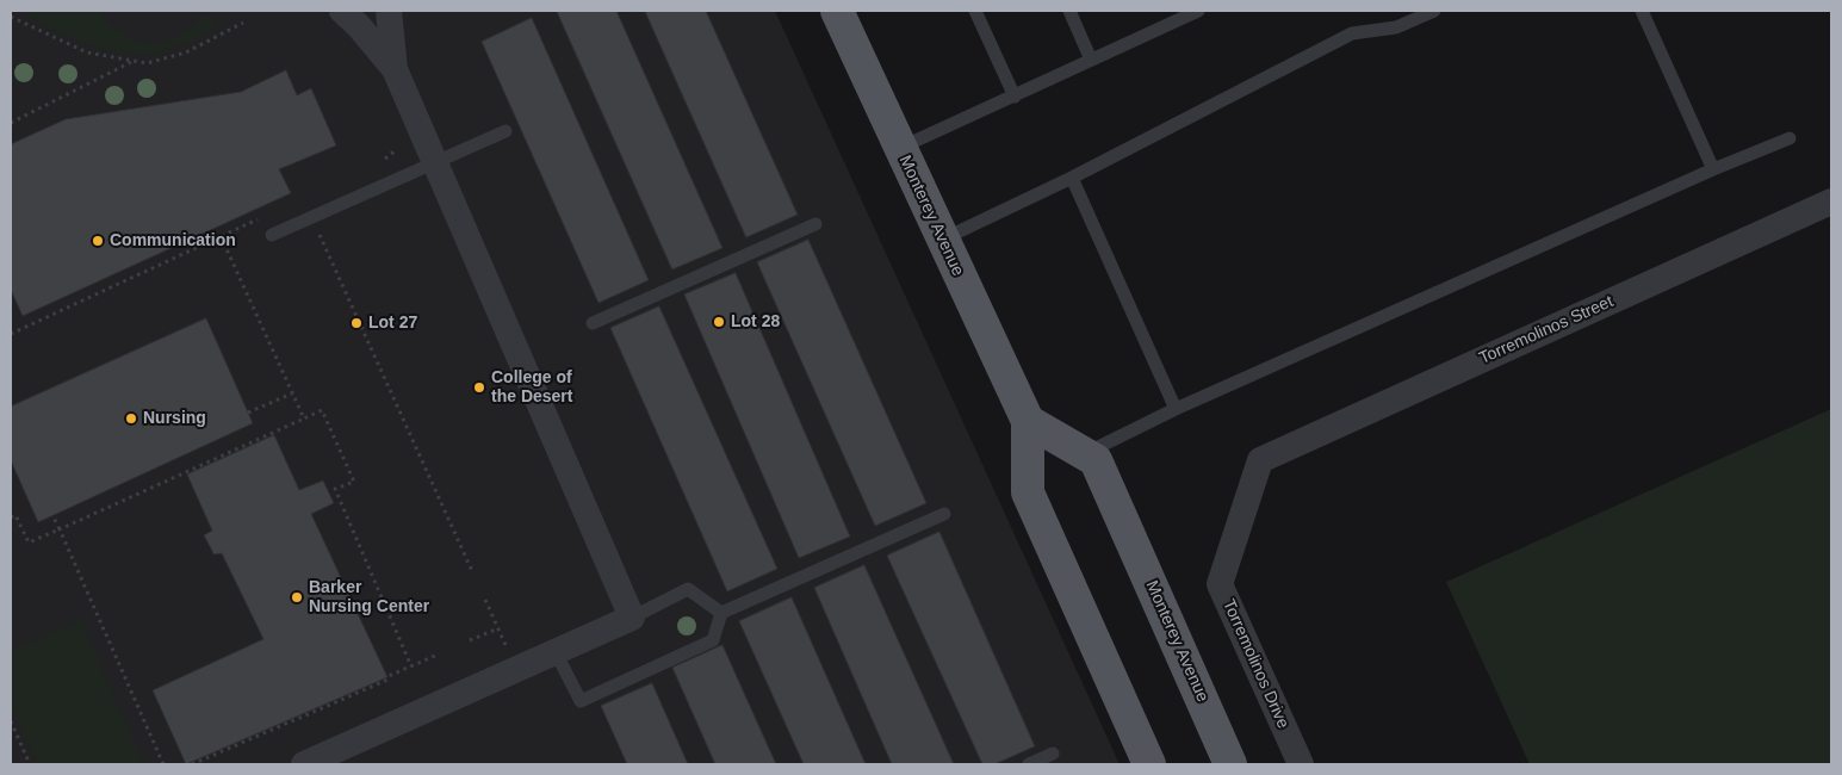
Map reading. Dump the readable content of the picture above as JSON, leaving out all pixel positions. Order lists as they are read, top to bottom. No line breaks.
{"streets":{"main road":["Monterey Avenue"],"street":["Torremolinos Street","Torremolinos Drive"]},"crossings":[["Torremolinos Street","Torremolinos Drive"]],"places":["Communication","Lot 28","Lot 27","College of the Desert","Nursing","Barker Nursing Center"]}
